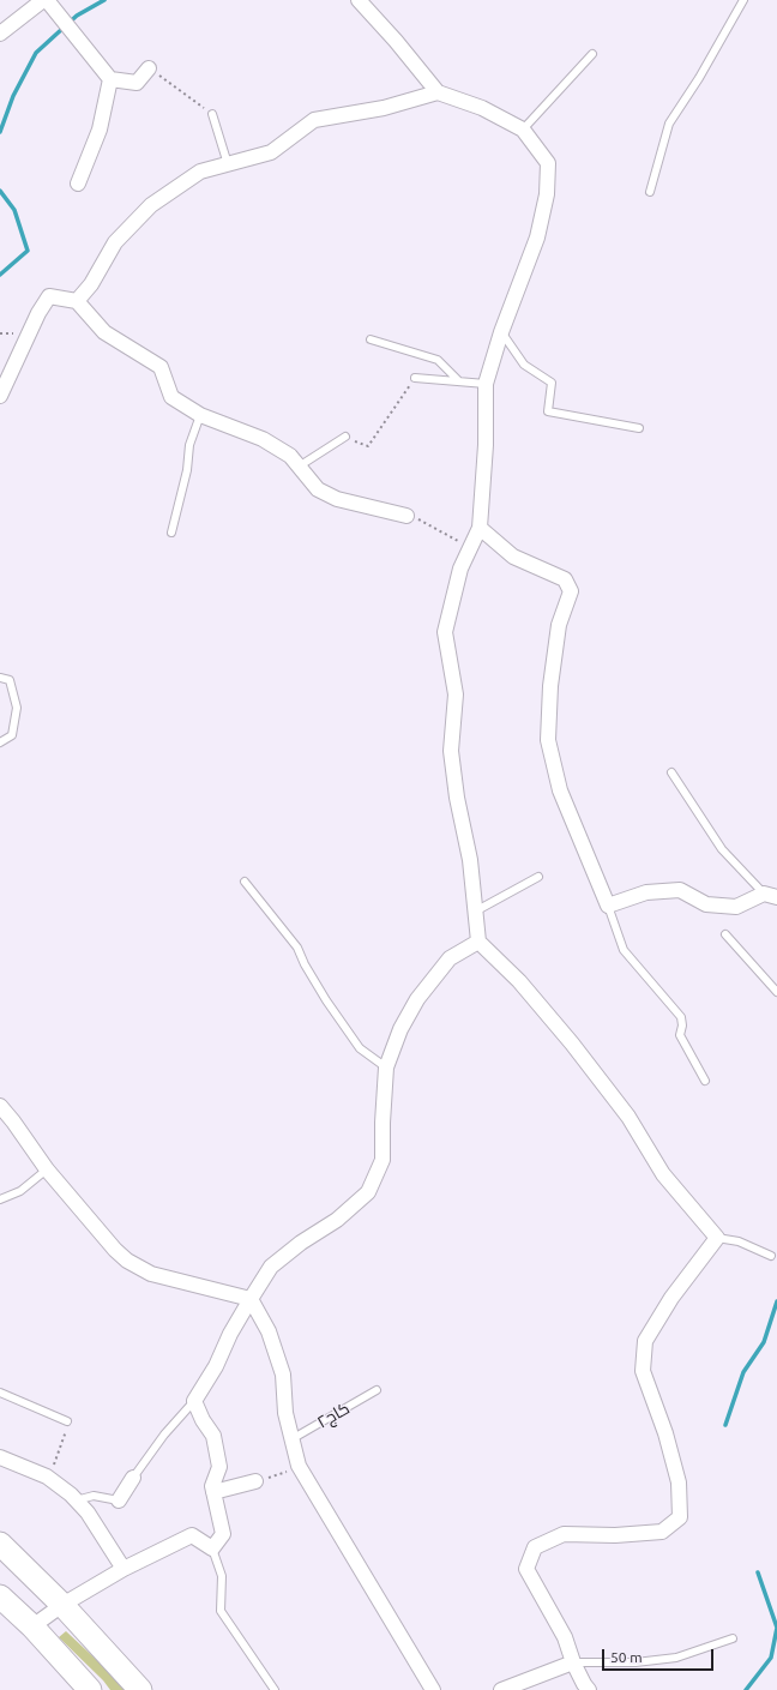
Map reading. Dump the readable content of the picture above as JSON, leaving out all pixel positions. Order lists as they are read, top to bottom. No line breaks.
{"streets":{"lane":["کاج۲"]},"scale_bar":"50 m"}
